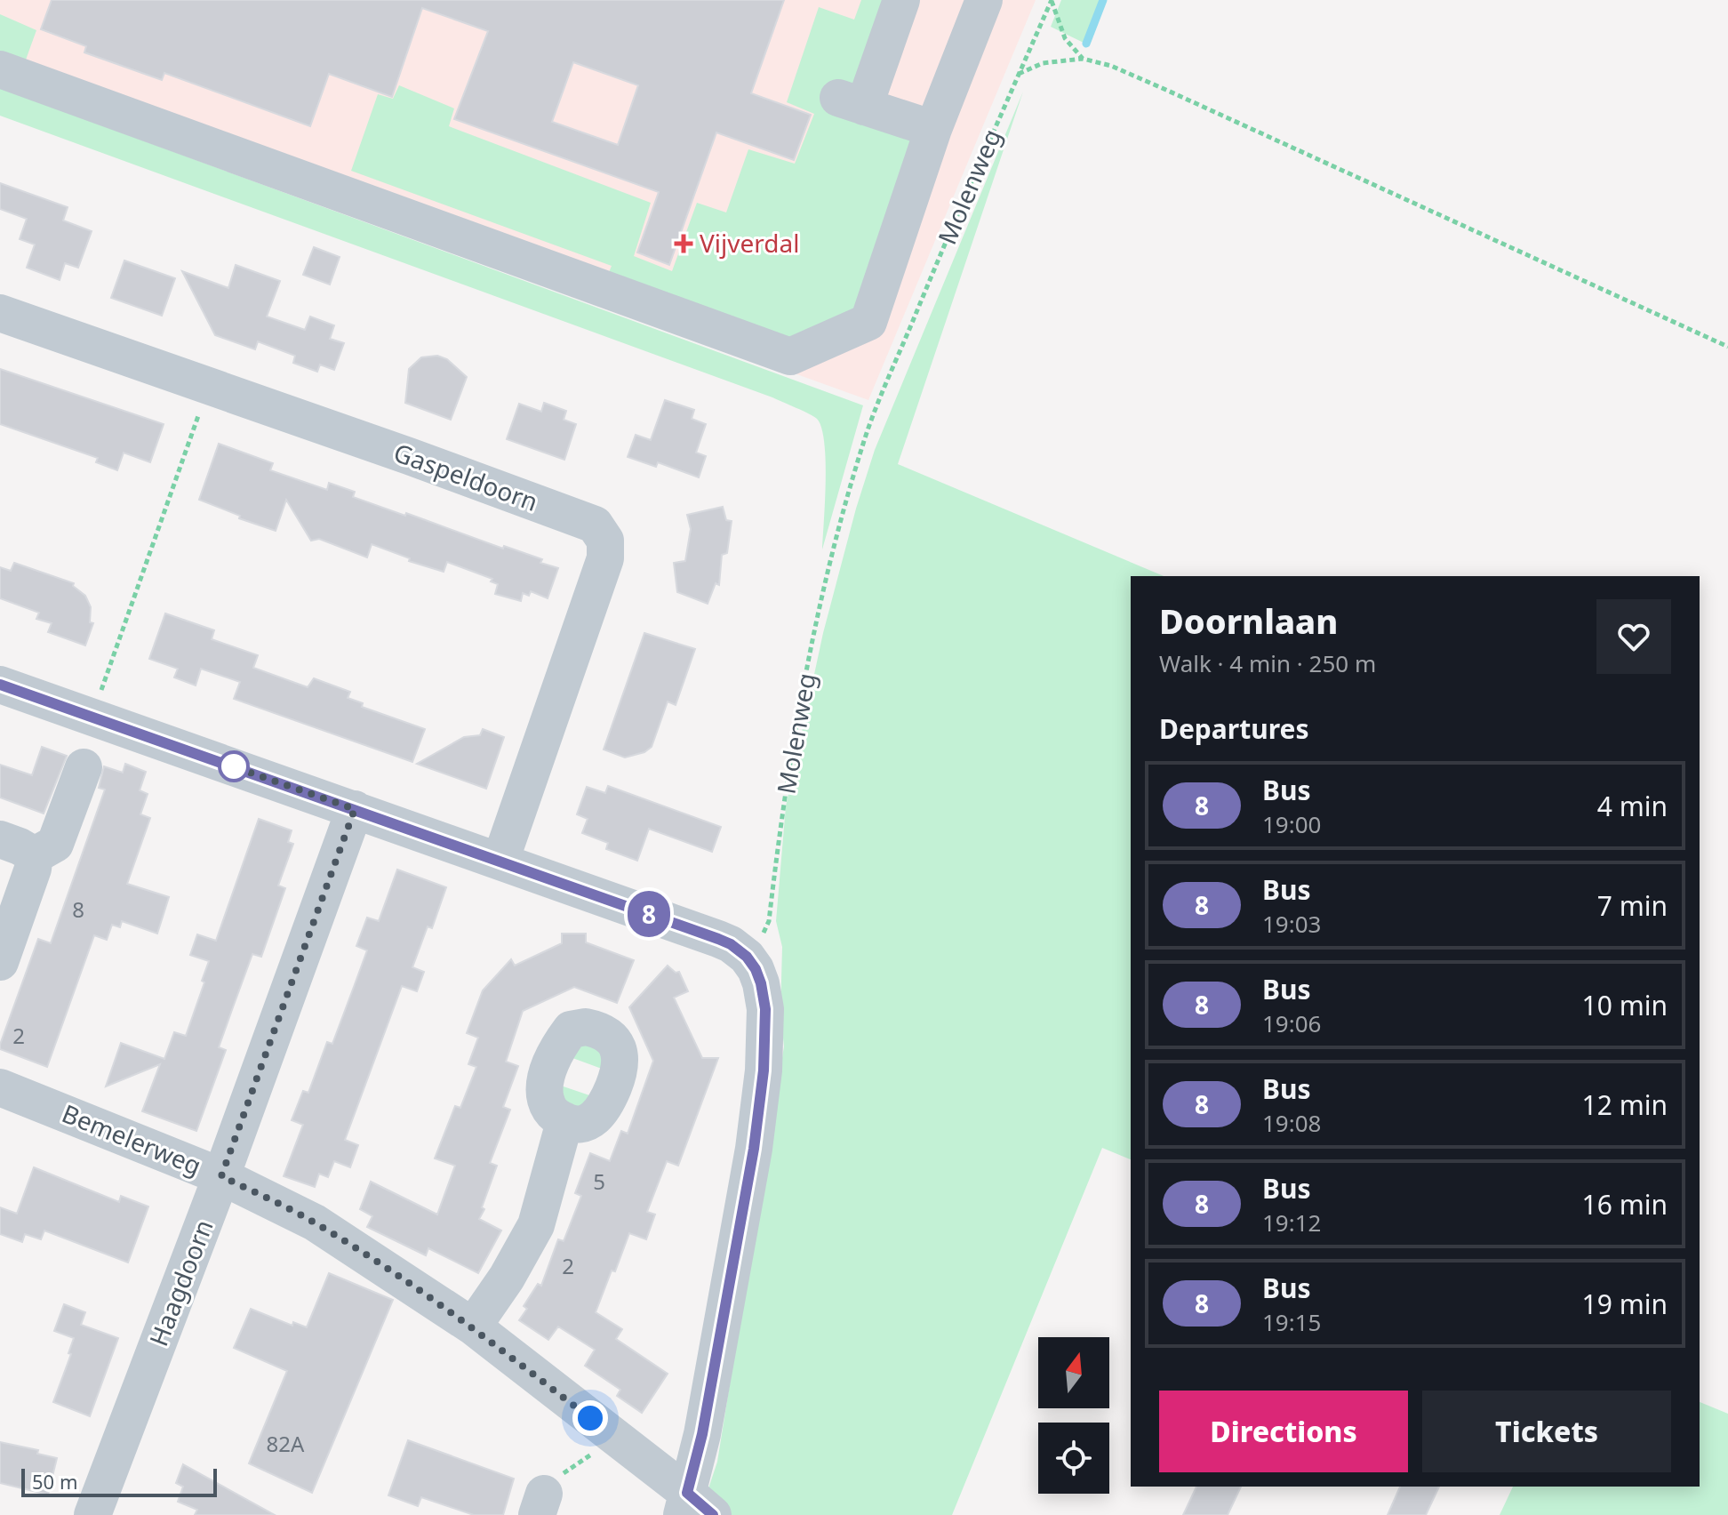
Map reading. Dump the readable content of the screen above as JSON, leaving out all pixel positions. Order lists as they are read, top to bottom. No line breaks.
{"streets":{"street":["Gaspeldoorn","Bemelerweg","Haagdoorn"],"path":["Molenweg"]},"crossings":[["Bemelerweg","Haagdoorn"]],"places":{"health":["Vijverdal"]},"lines":["bus line 8"],"house_numbers":["8","2","5","2","82A"],"scale_bar":"50 m","north":"top","page":{"on_map":"8","heading":[["Doornlaan","Walk · 4 min · 250 m"],"Departures"],"list":[{"mark":"8","name":"Bus","note":"19:00","value":"4 min"},{"mark":"8","name":"Bus","note":"19:03","value":"7 min"},{"mark":"8","name":"Bus","note":"19:06","value":"10 min"},{"mark":"8","name":"Bus","note":"19:08","value":"12 min"},{"mark":"8","name":"Bus","note":"19:12","value":"16 min"},{"mark":"8","name":"Bus","note":"19:15","value":"19 min"}],"buttons":["Directions","Tickets"],"scale":"50 m"}}
